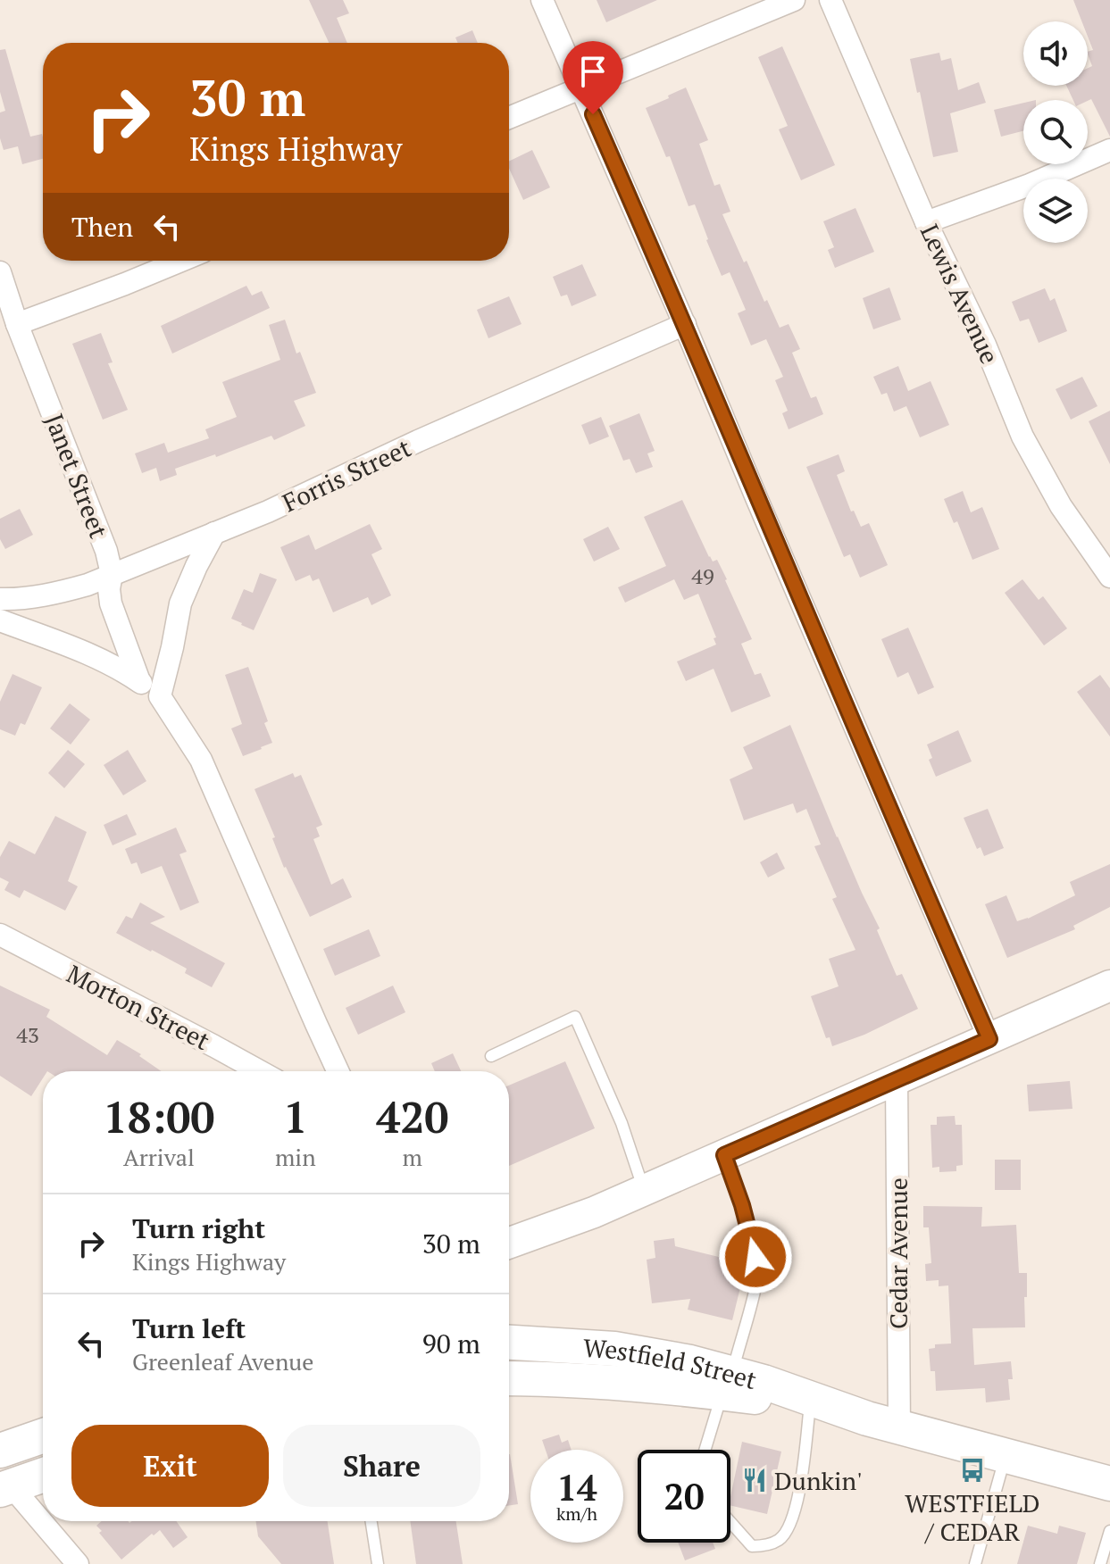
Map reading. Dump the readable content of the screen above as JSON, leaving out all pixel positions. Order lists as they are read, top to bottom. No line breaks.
{"streets":{"main road":["Westfield Street"],"street":["Lewis Avenue","Forris Street","Janet Street","Morton Street","Cedar Avenue"]},"crossings":[["Forris Street","Janet Street"],["Cedar Avenue","Westfield Street"]],"places":{"bus stop":["WESTFIELD / CEDAR"],"restaurant":["Dunkin'"]},"house_numbers":["49","43"],"page":{"turn":["30 m","Kings Highway"],"then":"Then","eta":["18:00","Arrival","1","min","420","m"],"list":[{"name":"Turn right","note":"Kings Highway","value":"30 m"},{"name":"Turn left","note":"Greenleaf Avenue","value":"90 m"}],"buttons":["Exit","Share"],"speed":"14 km/h","limit":"20"}}
